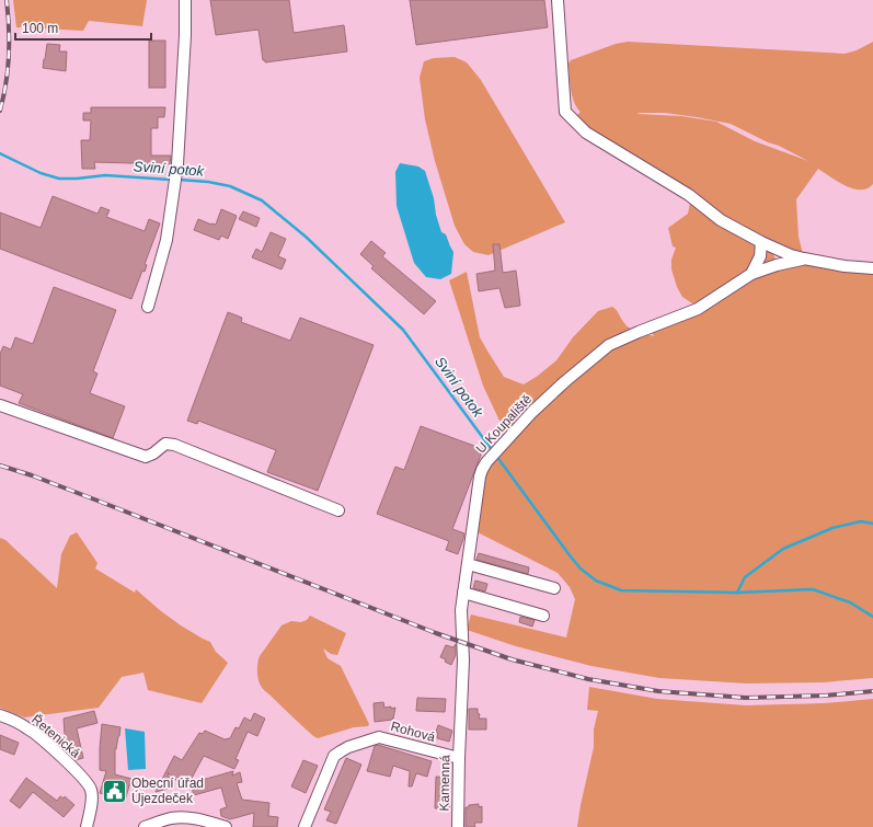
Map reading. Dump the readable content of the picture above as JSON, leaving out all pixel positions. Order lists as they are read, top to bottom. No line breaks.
{"streets":{"street":["U Koupaliště","Rohová","Řetenická","Kamenná"]},"crossings":[["U Koupaliště","Kamenná"],["Rohová","Kamenná"]],"water":["Sviní potok"],"places":{"public building":["Obecní úřad Újezdeček"]},"scale_bar":"100 m"}
